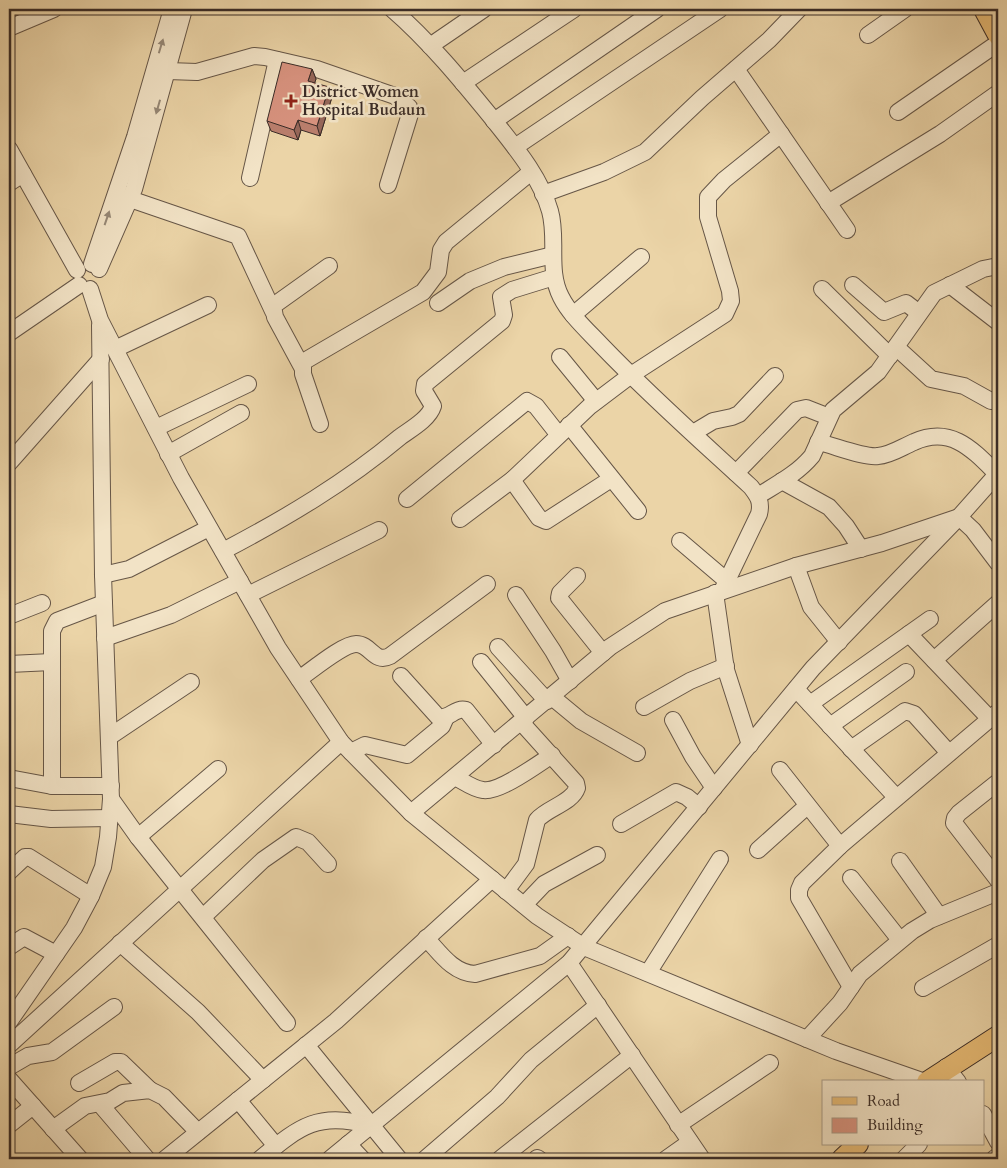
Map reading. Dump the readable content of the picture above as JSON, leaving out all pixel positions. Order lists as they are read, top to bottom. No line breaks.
{"places":{"health":["District Women Hospital Budaun"]},"legend":["Road","Building"]}
